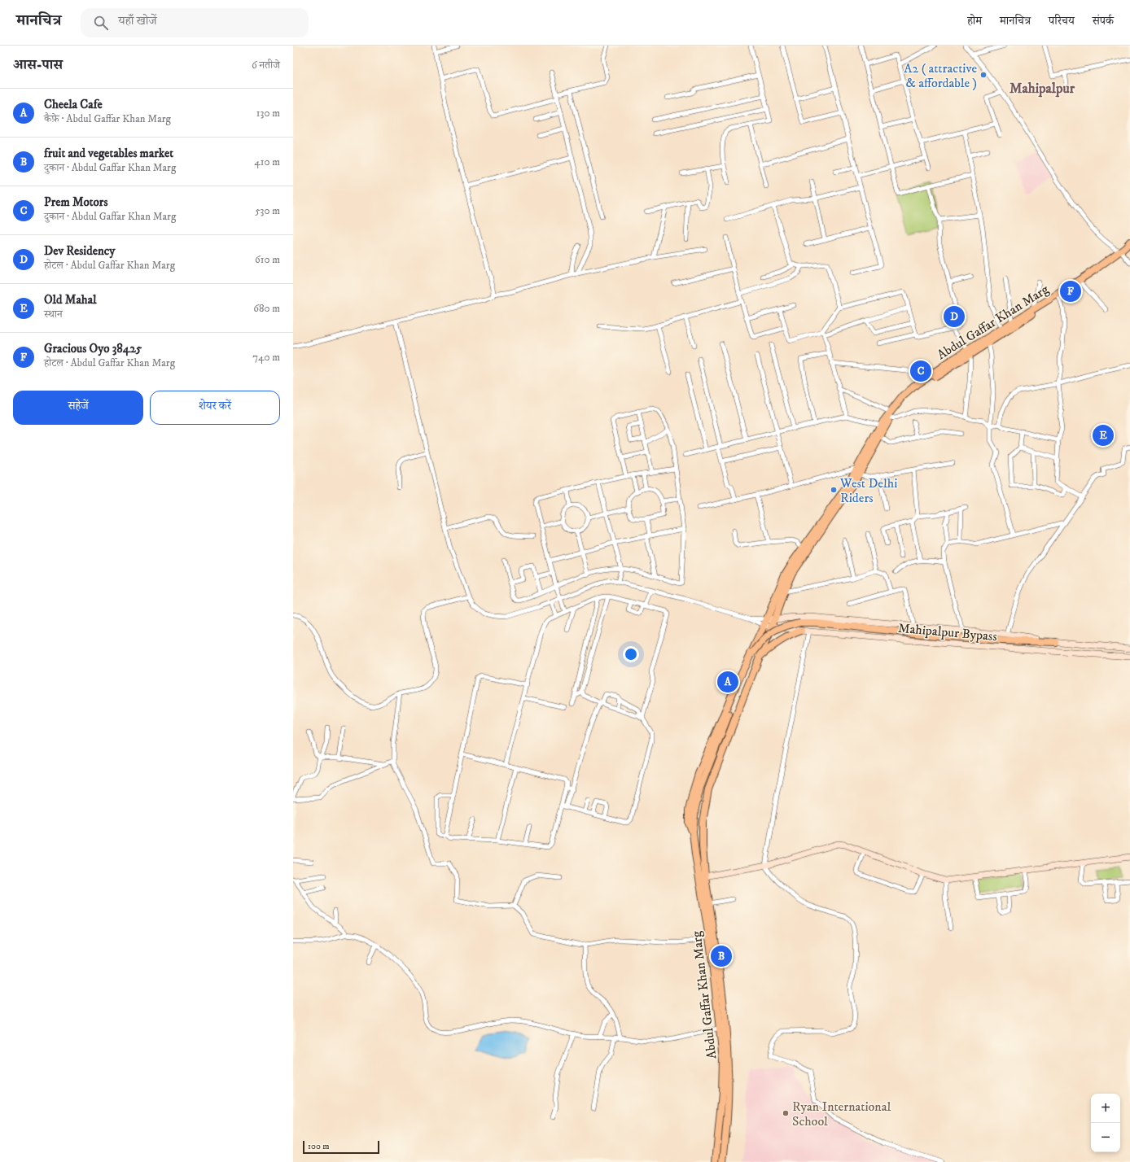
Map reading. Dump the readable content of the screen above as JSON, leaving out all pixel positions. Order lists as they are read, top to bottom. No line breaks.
{"streets":{"main road":["Abdul Gaffar Khan Marg"],"street":["Mahipalpur Bypass"]},"crossings":[["Abdul Gaffar Khan Marg","Mahipalpur Bypass"]],"districts":["Mahipalpur"],"places":["A2 ( attractive & affordable )","West Delhi Riders","Ryan International School"],"scale_bar":"100 m","page":{"header":"मानचित्र","search":"यहाँ खोजें","nav":["होम","मानचित्र","परिचय","संपर्क"],"heading":["आस-पास","6 नतीजे"],"list":[{"mark":"A","name":"Cheela Cafe","note":"कैफ़े · Abdul Gaffar Khan Marg","value":"130 m"},{"mark":"B","name":"fruit and vegetables market","note":"दुकान · Abdul Gaffar Khan Marg","value":"410 m"},{"mark":"C","name":"Prem Motors","note":"दुकान · Abdul Gaffar Khan Marg","value":"530 m"},{"mark":"D","name":"Dev Residency","note":"होटल · Abdul Gaffar Khan Marg","value":"610 m"},{"mark":"E","name":"Old Mahal","note":"स्थान","value":"680 m"},{"mark":"F","name":"Gracious Oyo 38425","note":"होटल · Abdul Gaffar Khan Marg","value":"740 m"}],"pins":["F","D","C","E","A","B"],"buttons":["सहेजें","शेयर करें"],"map_buttons":["+","−"],"scale":"100 m"}}
